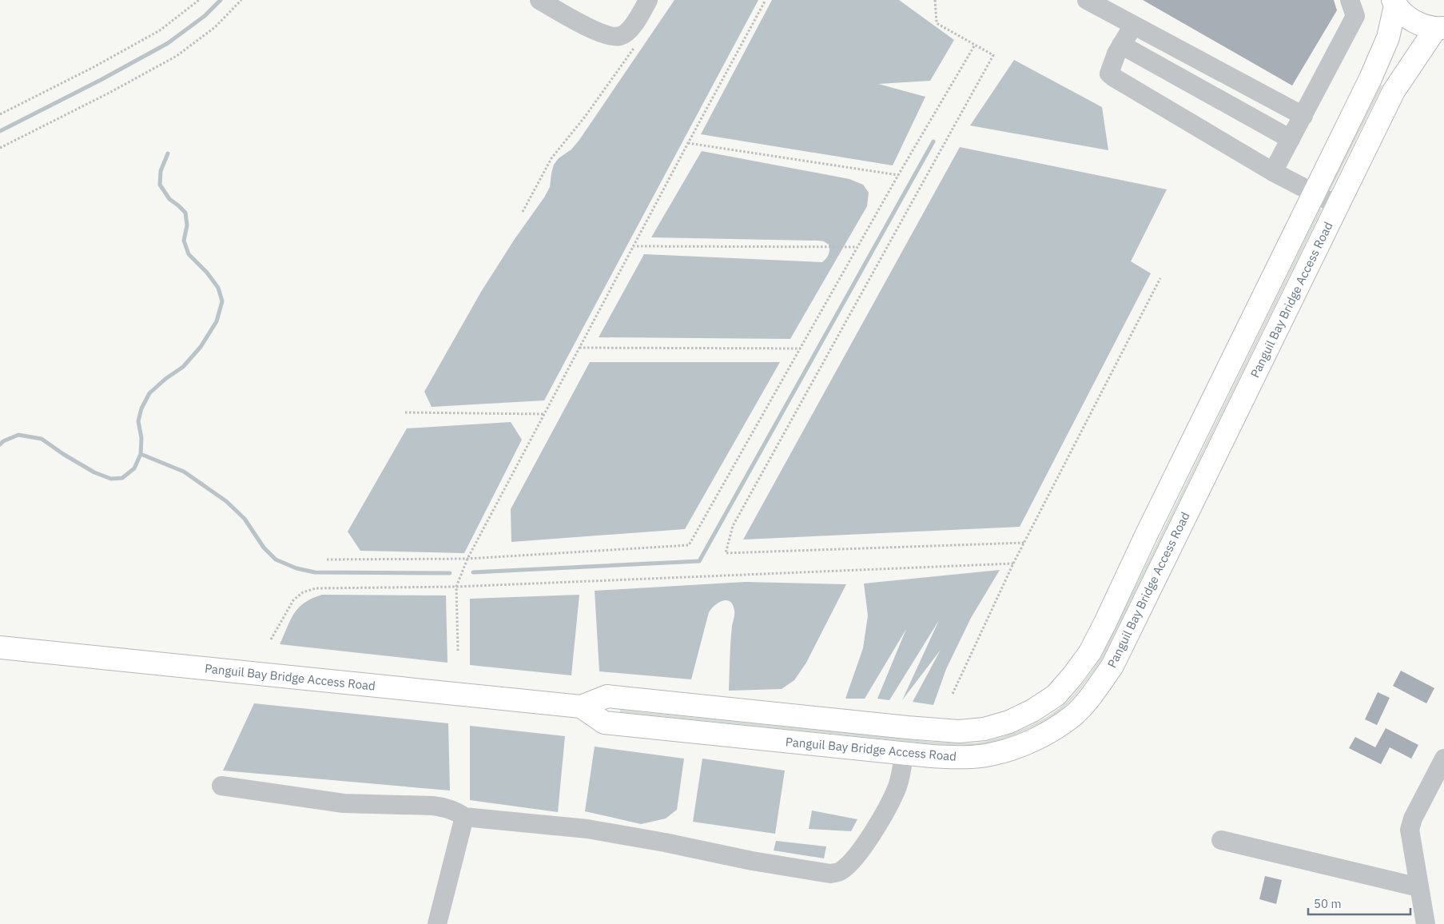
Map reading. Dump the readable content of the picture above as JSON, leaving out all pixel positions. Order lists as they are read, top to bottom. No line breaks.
{"streets":{"highway":["Panguil Bay Bridge Access Road"]},"scale_bar":"50 m"}
